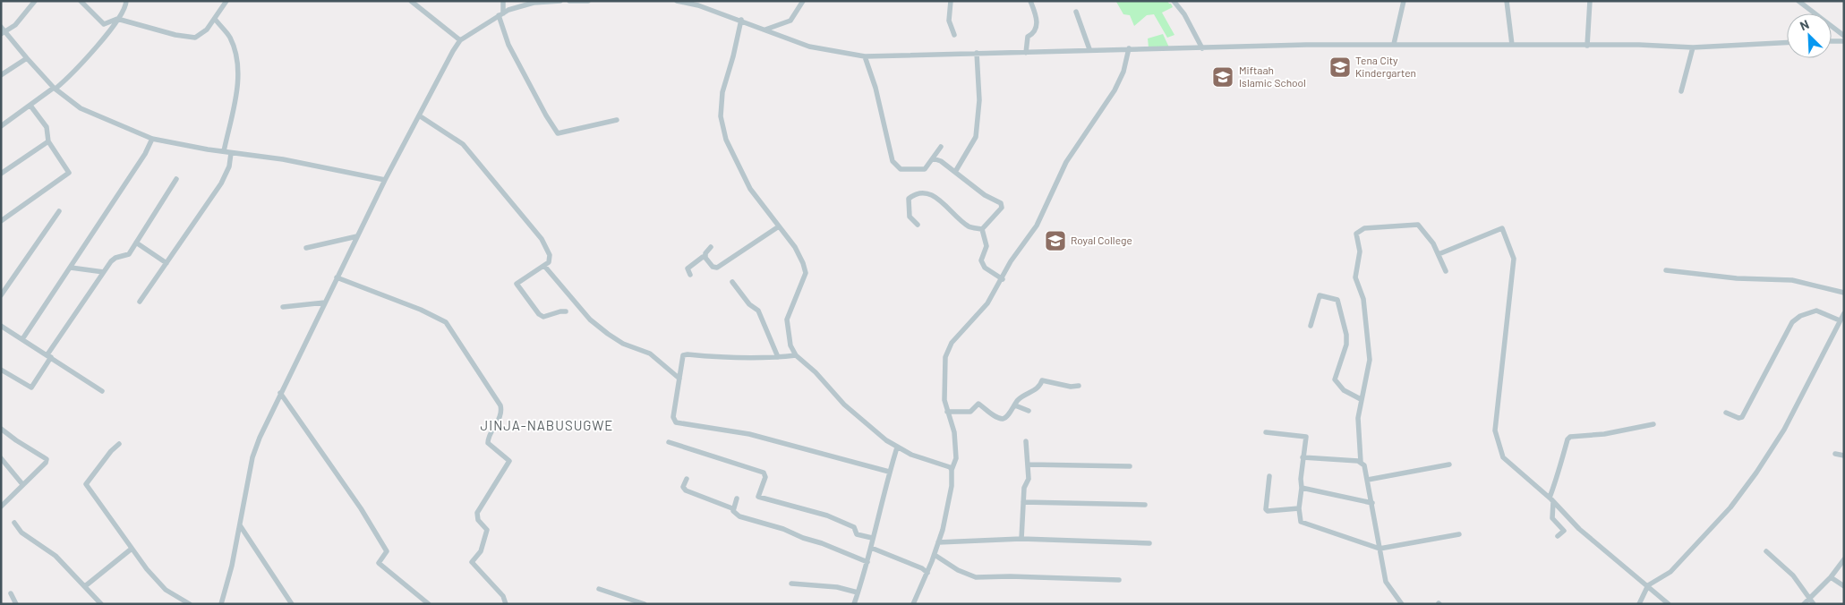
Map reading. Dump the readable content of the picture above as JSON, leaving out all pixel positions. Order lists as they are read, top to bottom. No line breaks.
{"districts":["JINJA-NABUSUGWE"],"places":{"school or university":["Tena City Kindergarten","Miftaah Islamic School","Royal College"]},"north":"top left"}
